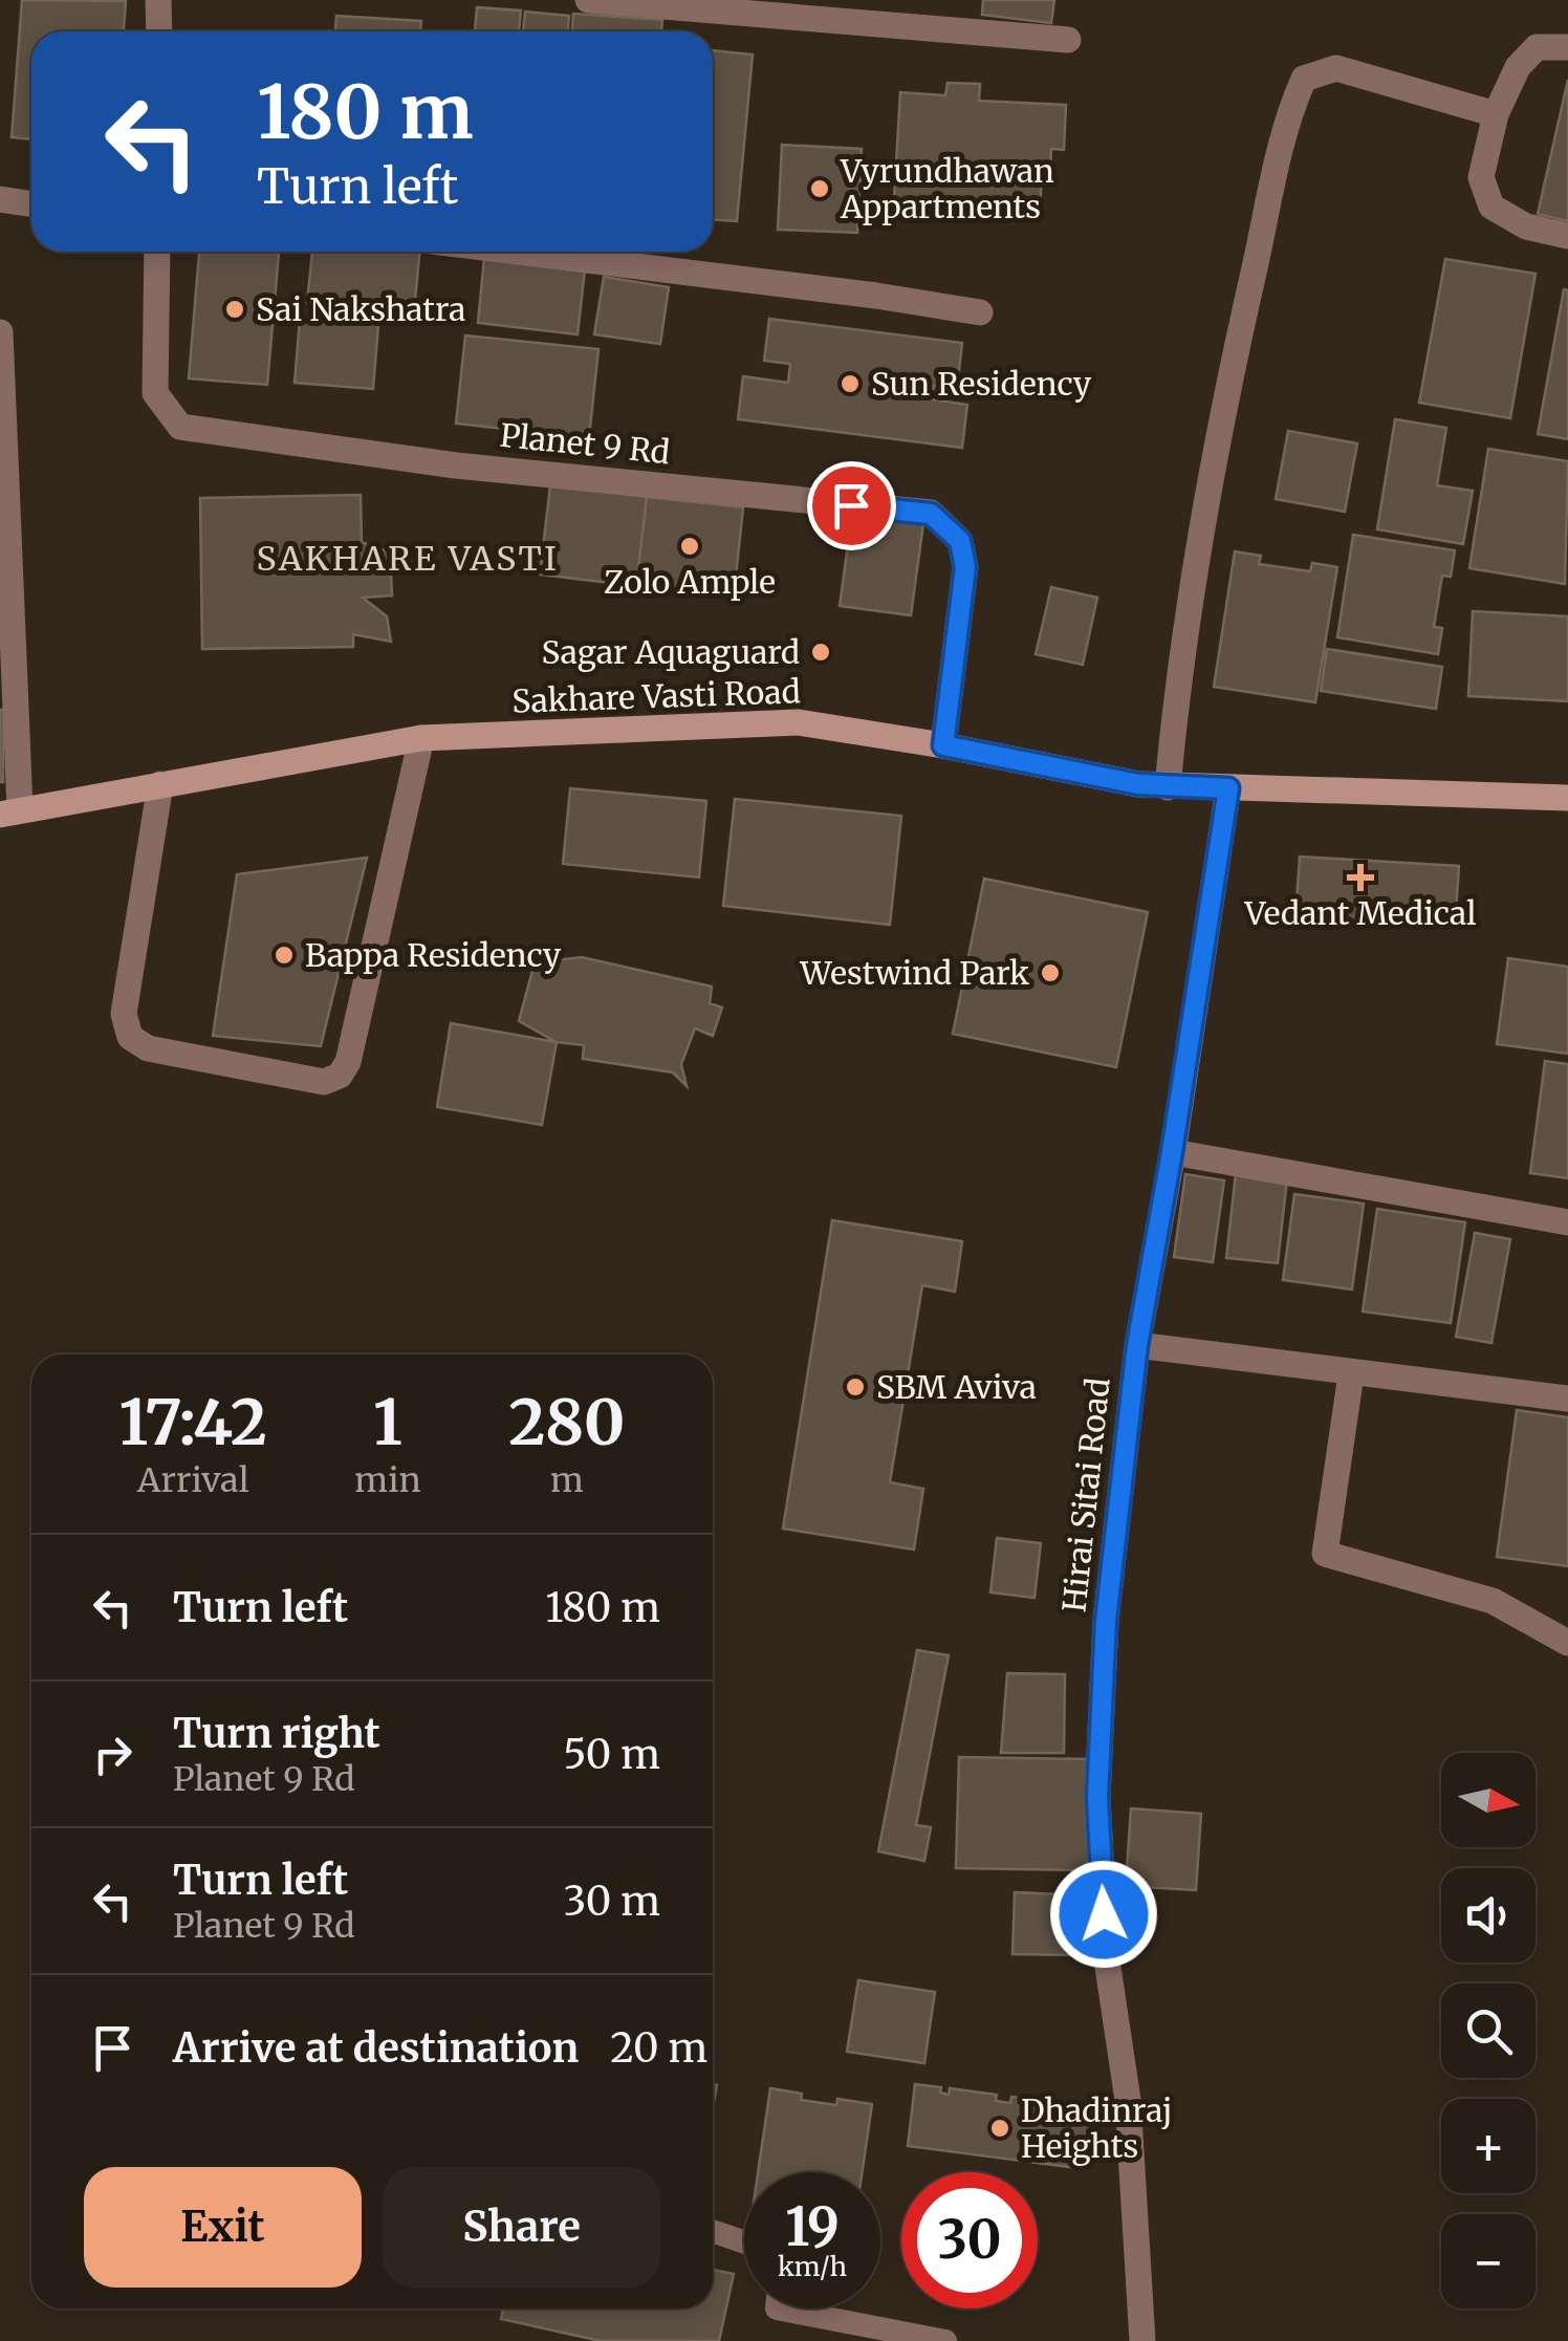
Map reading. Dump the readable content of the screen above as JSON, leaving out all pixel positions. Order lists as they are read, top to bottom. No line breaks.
{"streets":{"street":["Planet 9 Rd","Sakhare Vasti Road","Hirai Sitai Road"]},"crossings":[["Planet 9 Rd","Sakhare Vasti Road"],["Sakhare Vasti Road","Hirai Sitai Road"]],"districts":["SAKHARE VASTI"],"places":{"other":["Vyrundhawan Appartments","Sai Nakshatra","Sun Residency","Zolo Ample","Sagar Aquaguard","Bappa Residency","Westwind Park","SBM Aviva","Dhadinraj Heights"],"health":["Vedant Medical"]},"north":"right","page":{"turn":["180 m","Turn left"],"eta":["17:42","Arrival","1","min","280","m"],"list":[{"name":"Turn left","value":"180 m"},{"name":"Turn right","note":"Planet 9 Rd","value":"50 m"},{"name":"Turn left","note":"Planet 9 Rd","value":"30 m"},{"name":"Arrive at destination","value":"20 m"}],"map_buttons":["+","−"],"buttons":["Exit","Share"],"speed":"19 km/h","limit":"30"}}
